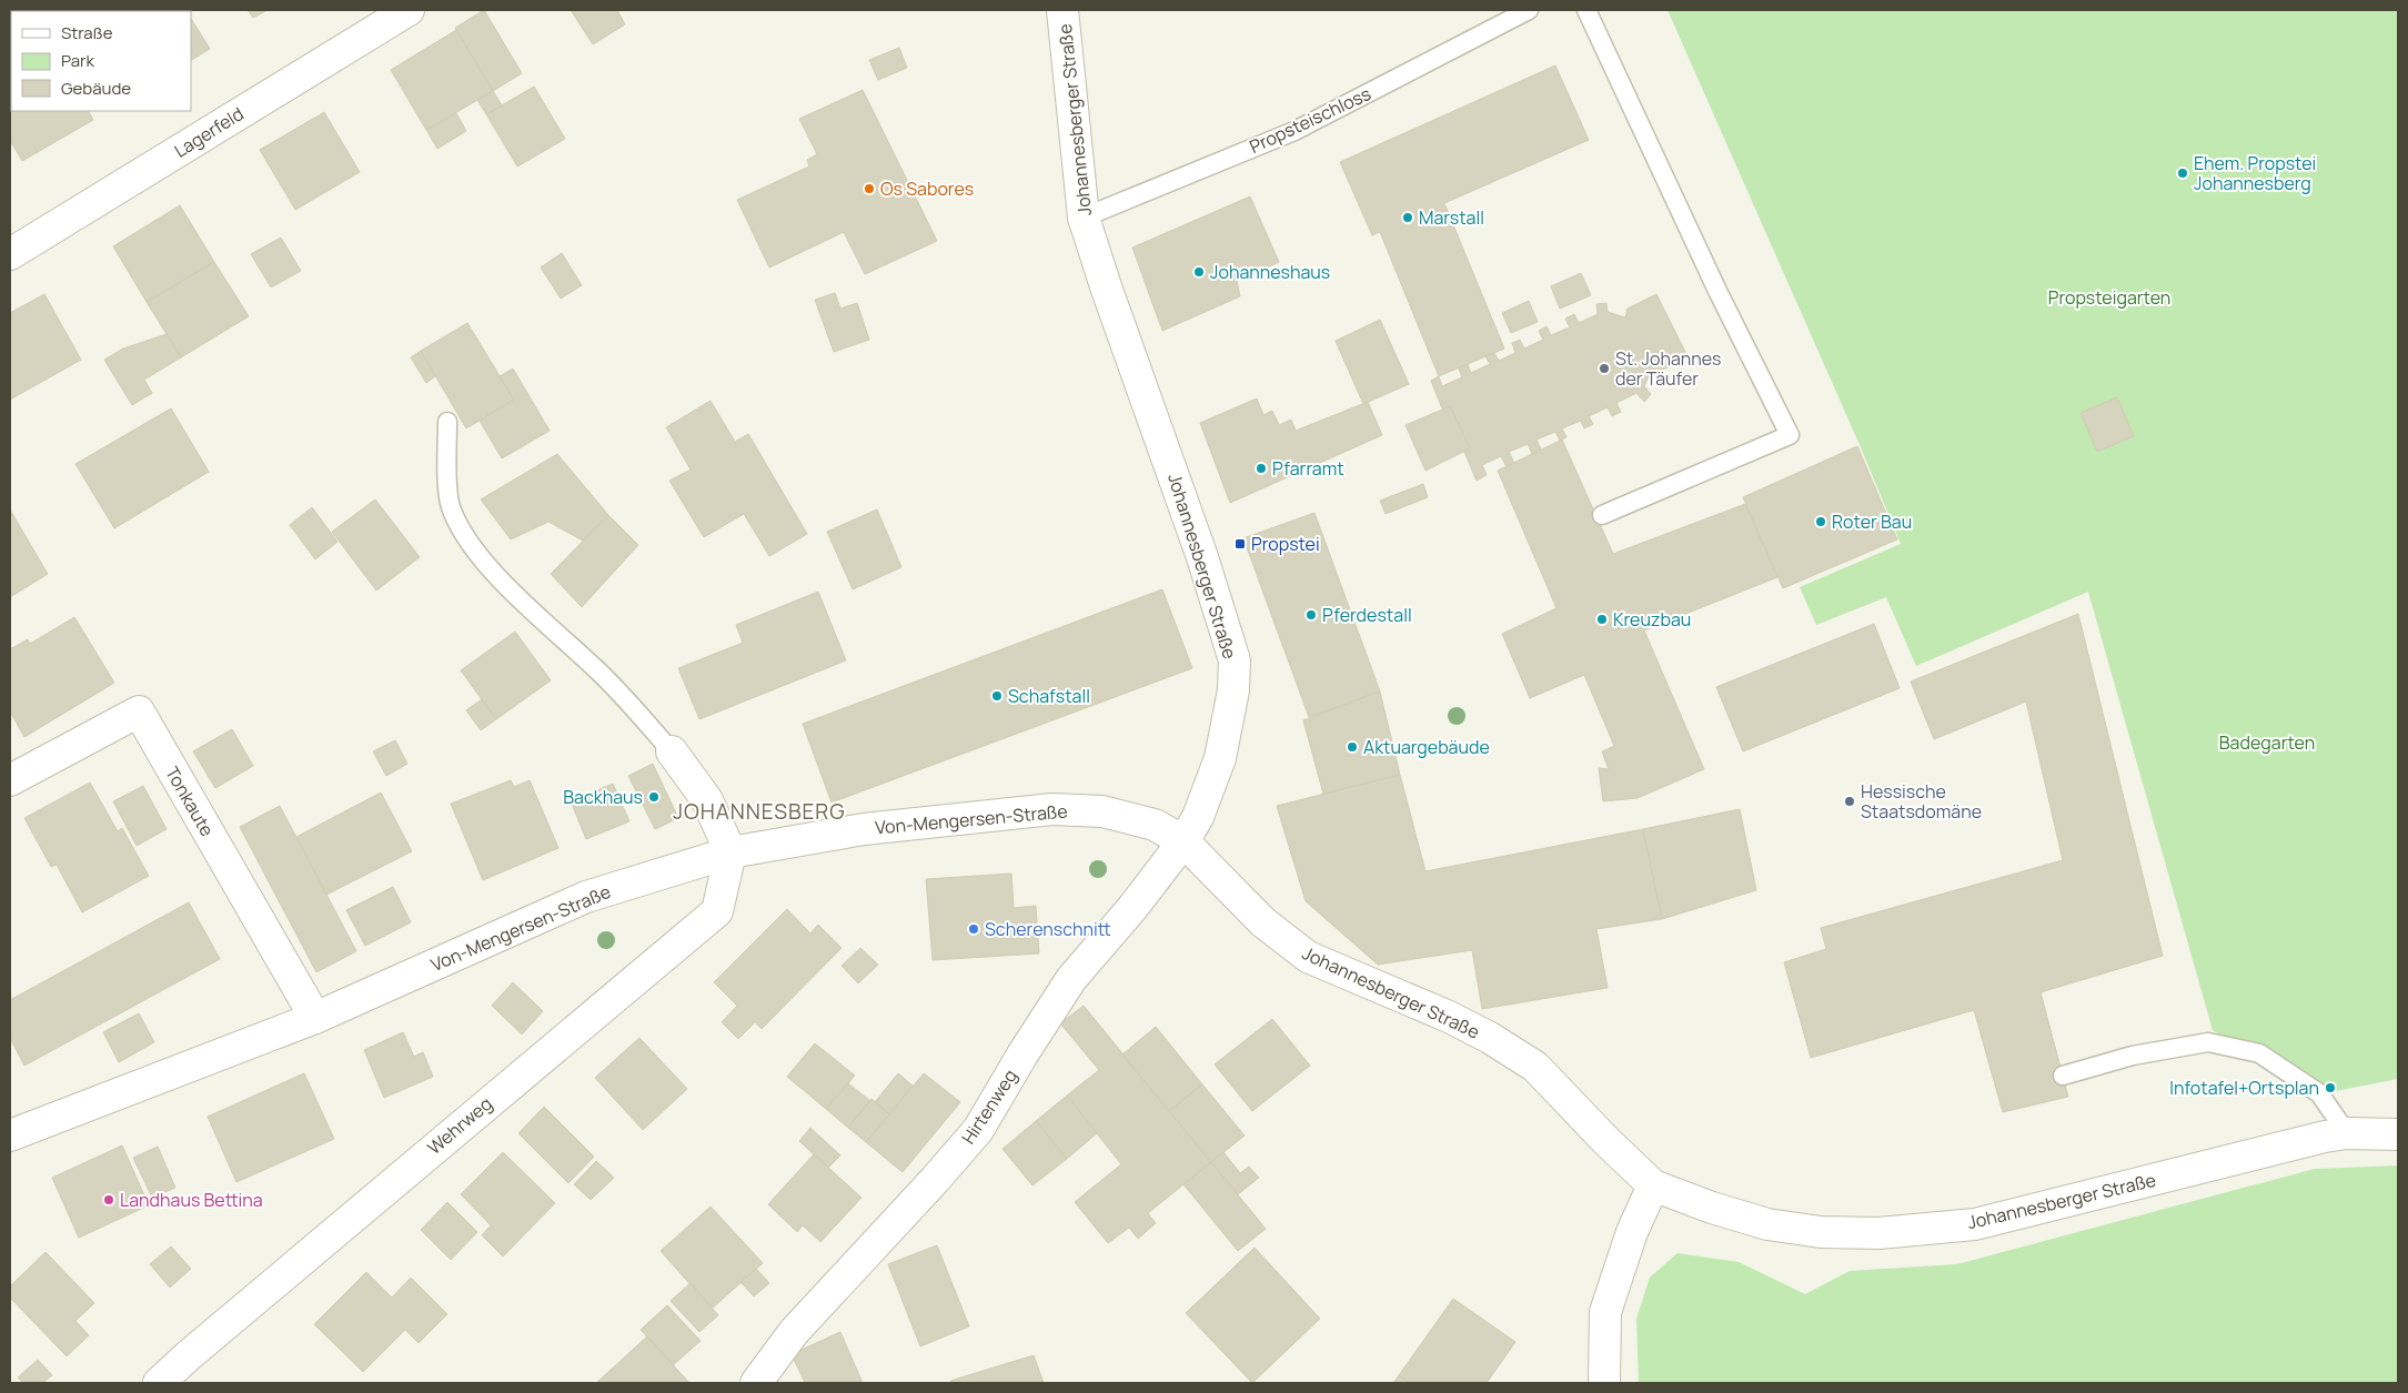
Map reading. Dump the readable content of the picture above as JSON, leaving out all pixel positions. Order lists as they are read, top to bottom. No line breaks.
{"streets":{"street":["Johannesberger Straße","Lagerfeld","Tonkaute","Von-Mengersen-Straße","Hirtenweg","Wehrweg"],"lane":["Propsteischloss"]},"crossings":[["Johannesberger Straße","Propsteischloss"],["Johannesberger Straße","Von-Mengersen-Straße"],["Johannesberger Straße","Hirtenweg"],["Tonkaute","Von-Mengersen-Straße"],["Von-Mengersen-Straße","Hirtenweg"],["Von-Mengersen-Straße","Wehrweg"]],"districts":["JOHANNESBERG"],"parks":["Propsteigarten","Badegarten"],"places":{"other":["Ehem. Propstei Johannesberg","Os Sabores","Marstall","Johanneshaus","St. Johannes der Täufer","Pfarramt","Roter Bau","Pferdestall","Kreuzbau","Schafstall","Aktuargebäude","Backhaus","Hessische Staatsdomäne","Scherenschnitt","Infotafel+Ortsplan","Landhaus Bettina"],"transit":["Propstei"]},"legend":["Straße","Park","Gebäude"]}
